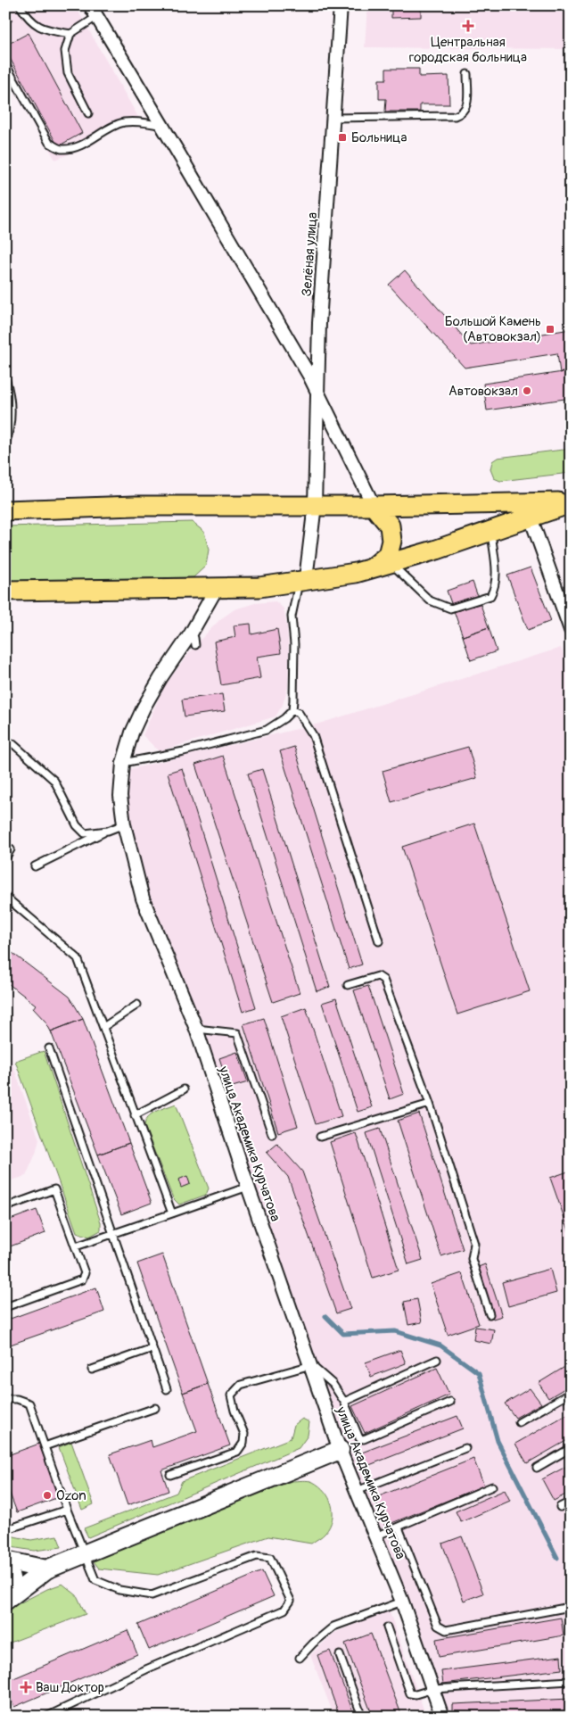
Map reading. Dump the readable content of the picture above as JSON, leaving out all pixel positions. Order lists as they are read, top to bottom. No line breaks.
{"streets":{"street":["Зелёная улица","улица Академика Курчатова"]},"places":{"health":["Центральная городская больница","Ваш Доктор"],"transit":["Больница","Большой Камень (Автовокзал)"],"other":["Автовокзал","Ozon"]}}
